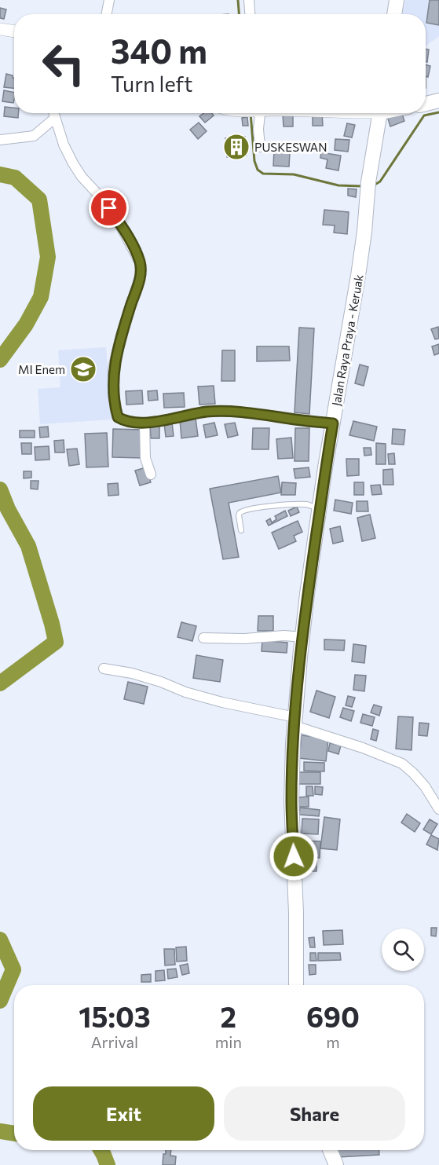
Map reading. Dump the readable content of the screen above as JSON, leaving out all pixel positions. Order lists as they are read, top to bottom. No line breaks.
{"streets":{"main road":["Jalan Raya Praya - Keruak"]},"places":{"building":["PUSKESWAN"],"school or university":["MI Enem"]},"page":{"turn":["340 m","Turn left"],"eta":["15:03","Arrival","2","min","690","m"],"buttons":["Exit","Share"]}}
